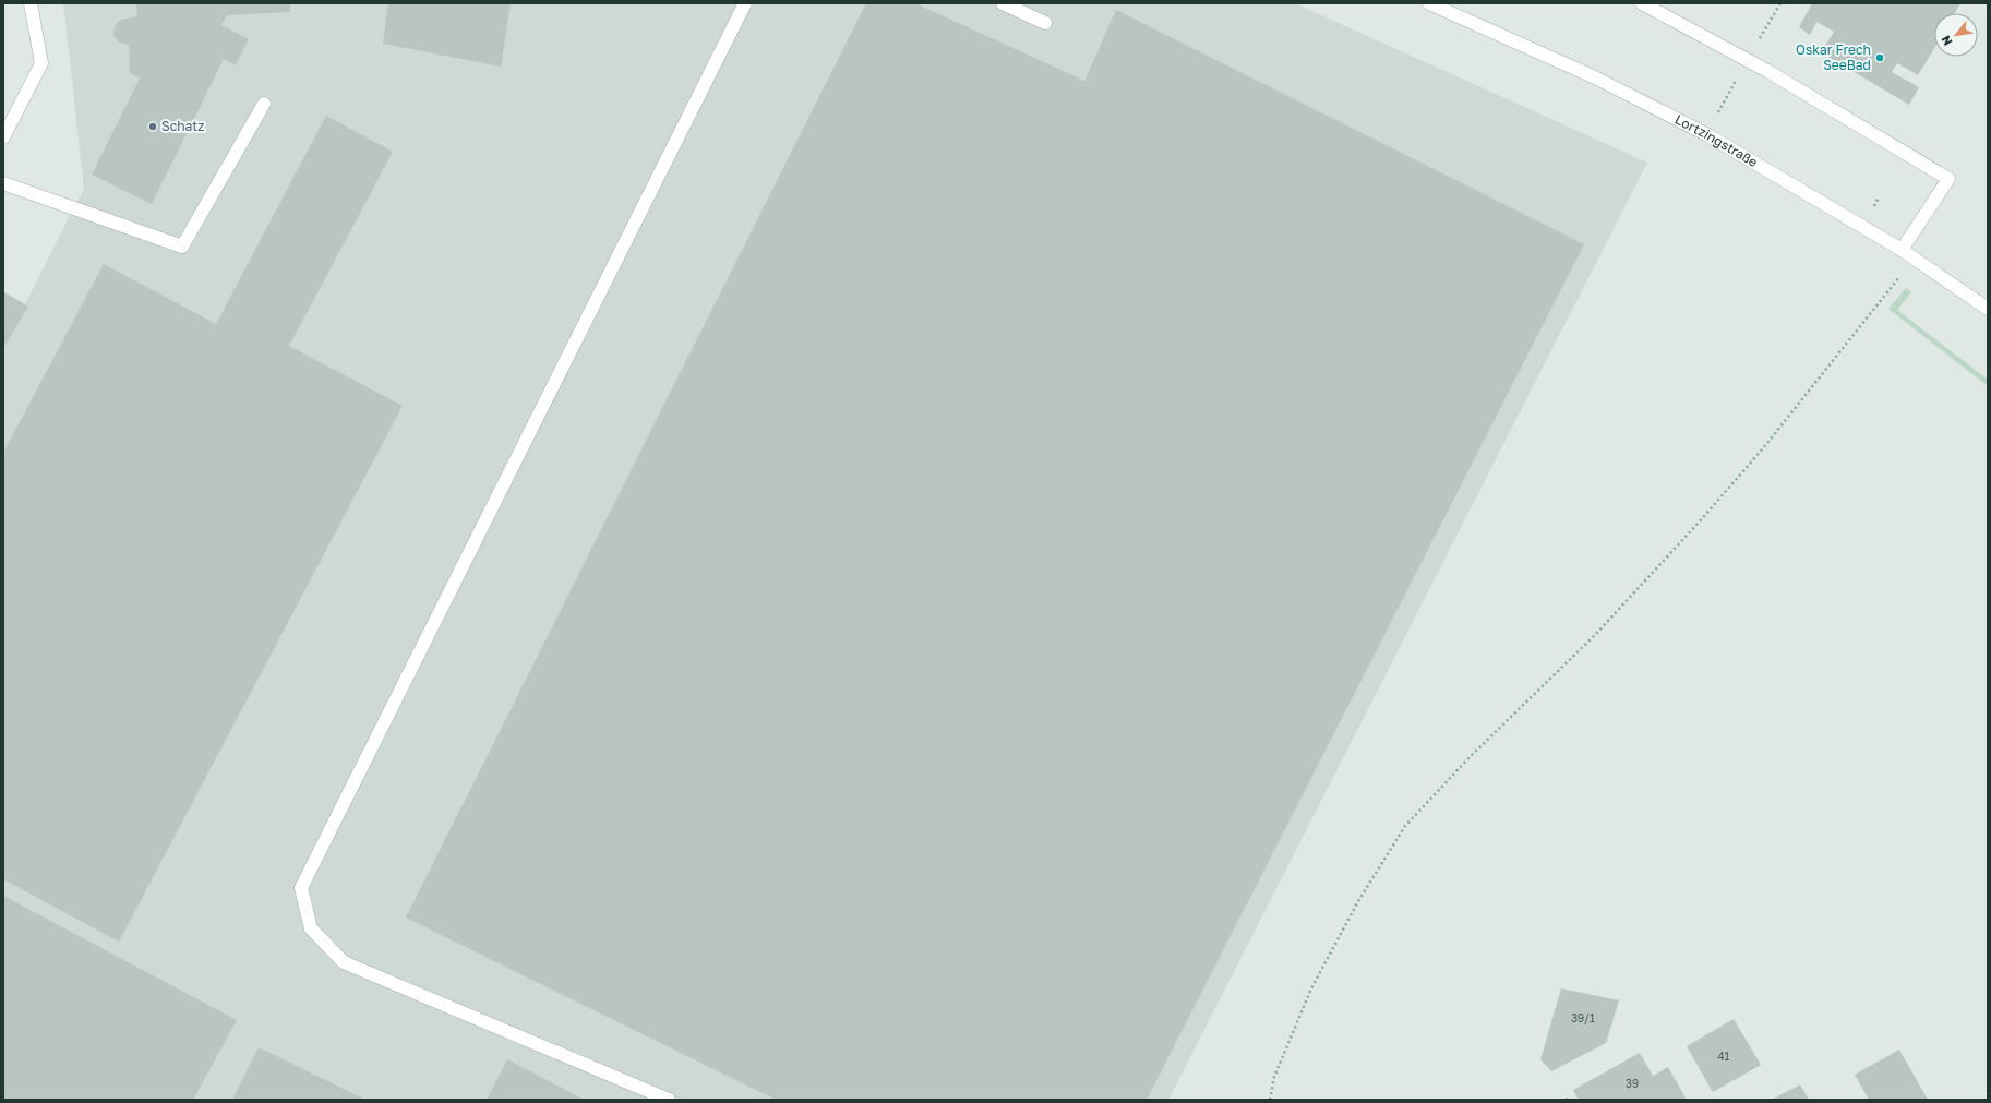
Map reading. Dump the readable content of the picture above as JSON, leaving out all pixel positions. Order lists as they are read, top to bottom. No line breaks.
{"streets":{"street":["Lortzingstraße"]},"places":["Oskar Frech SeeBad","Schatz"],"house_numbers":["39/1","41","39"],"north":"bottom left"}
